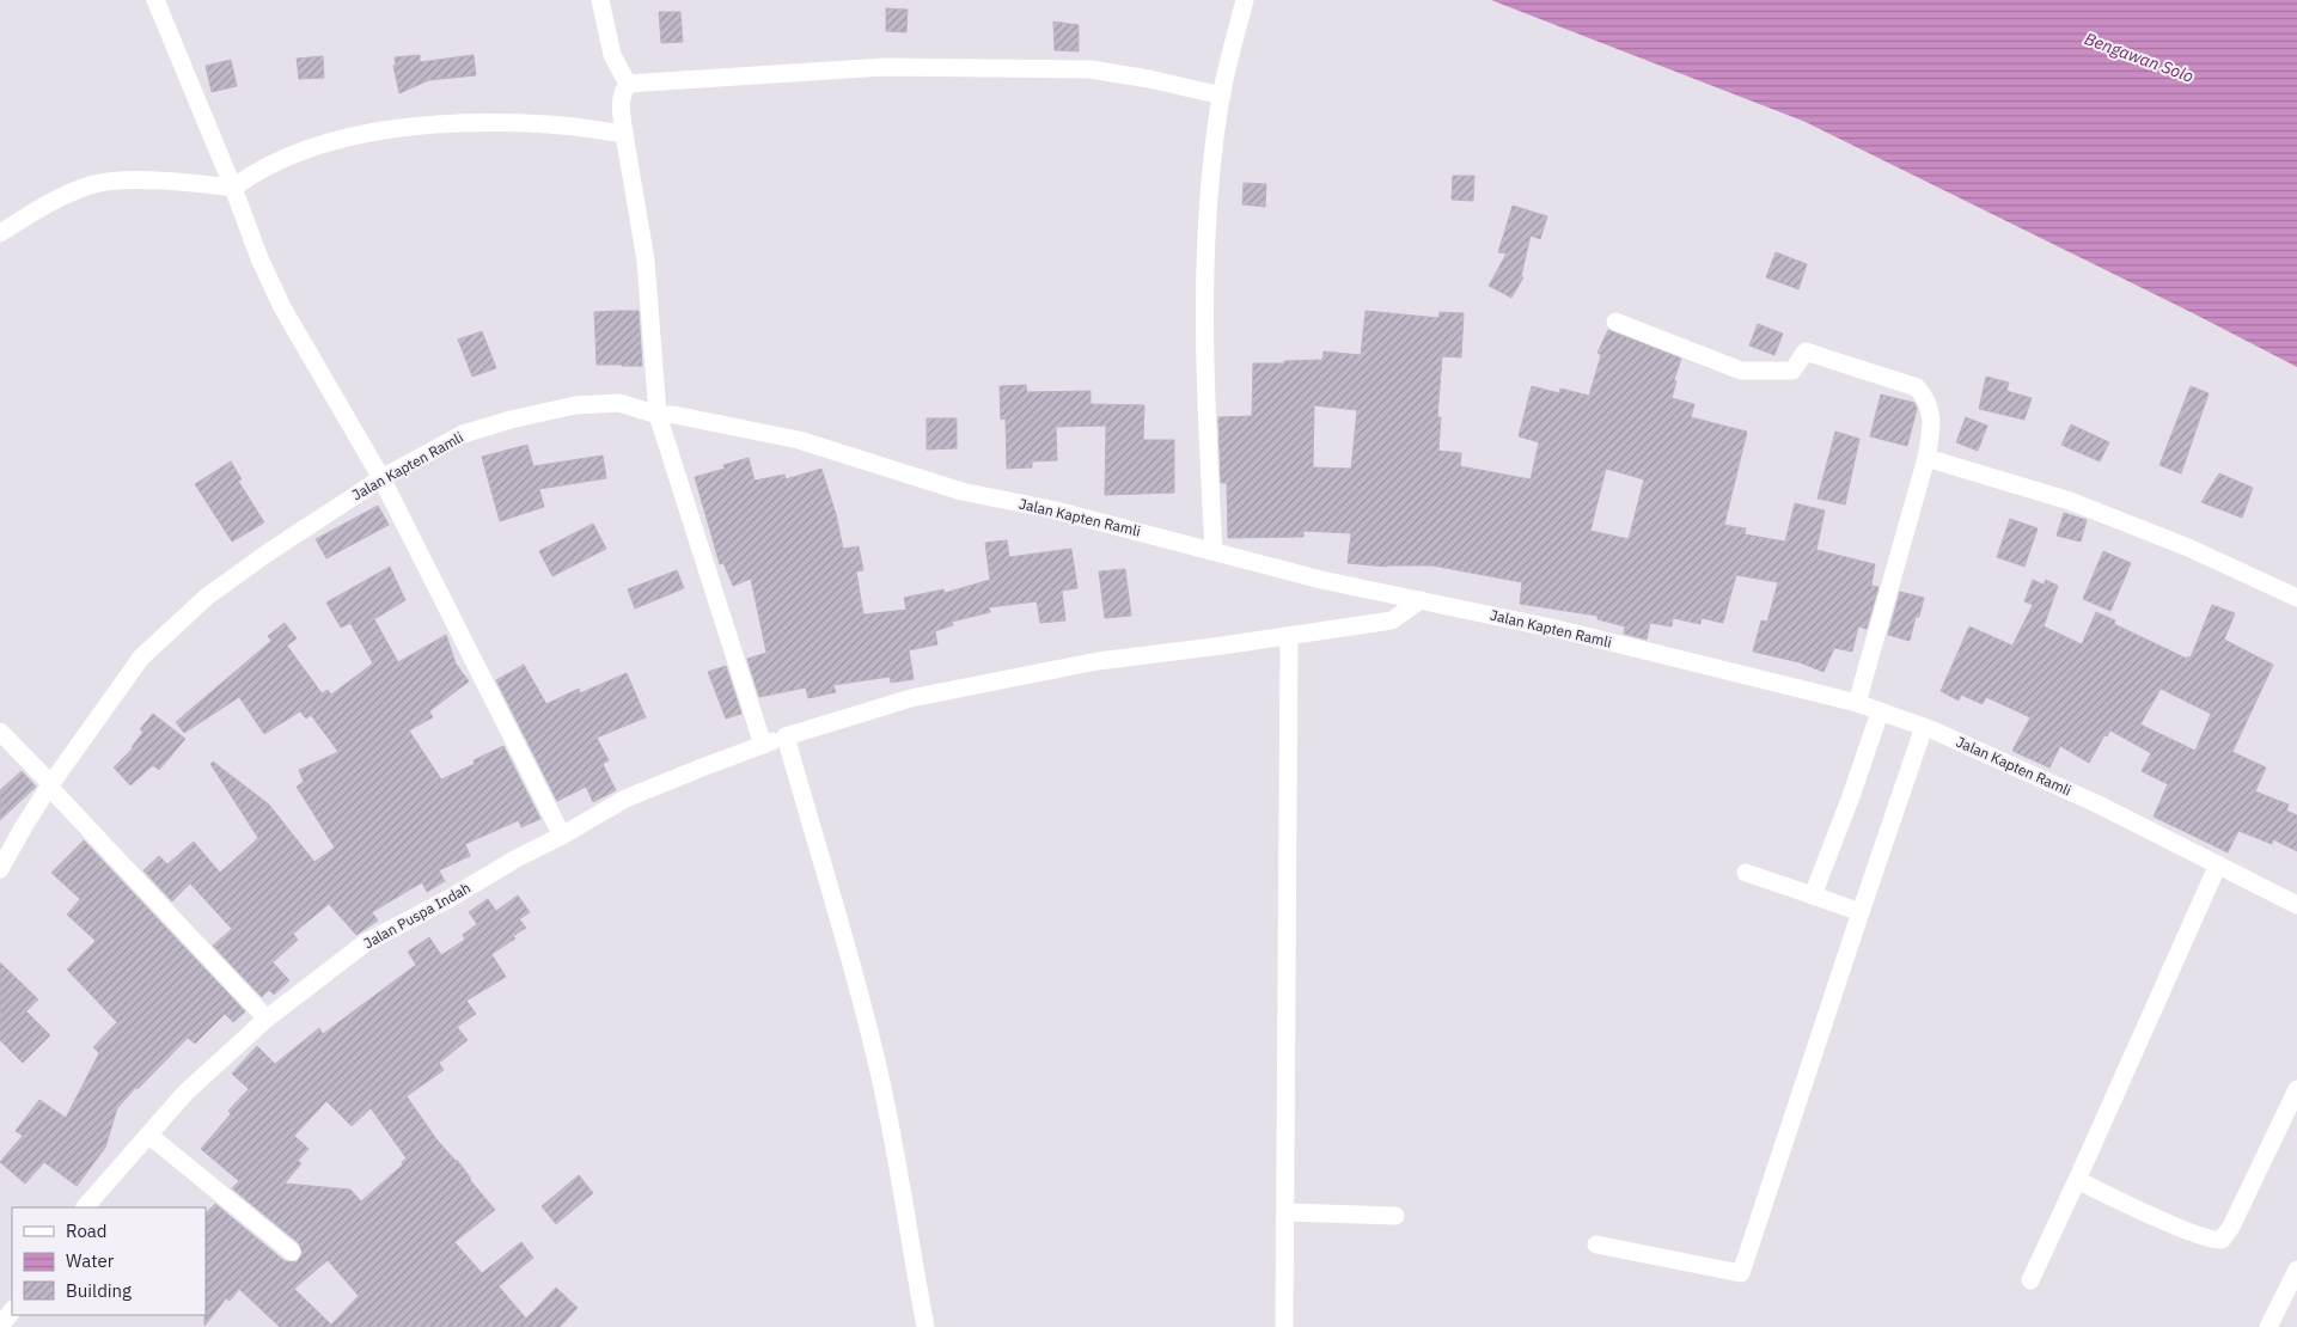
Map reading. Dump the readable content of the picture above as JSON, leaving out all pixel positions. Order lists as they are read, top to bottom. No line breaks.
{"streets":{"street":["Jalan Kapten Ramli","Jalan Puspa Indah"]},"crossings":[["Jalan Kapten Ramli","Jalan Puspa Indah"]],"water":["Bengawan Solo"],"legend":["Road","Water","Building"]}
